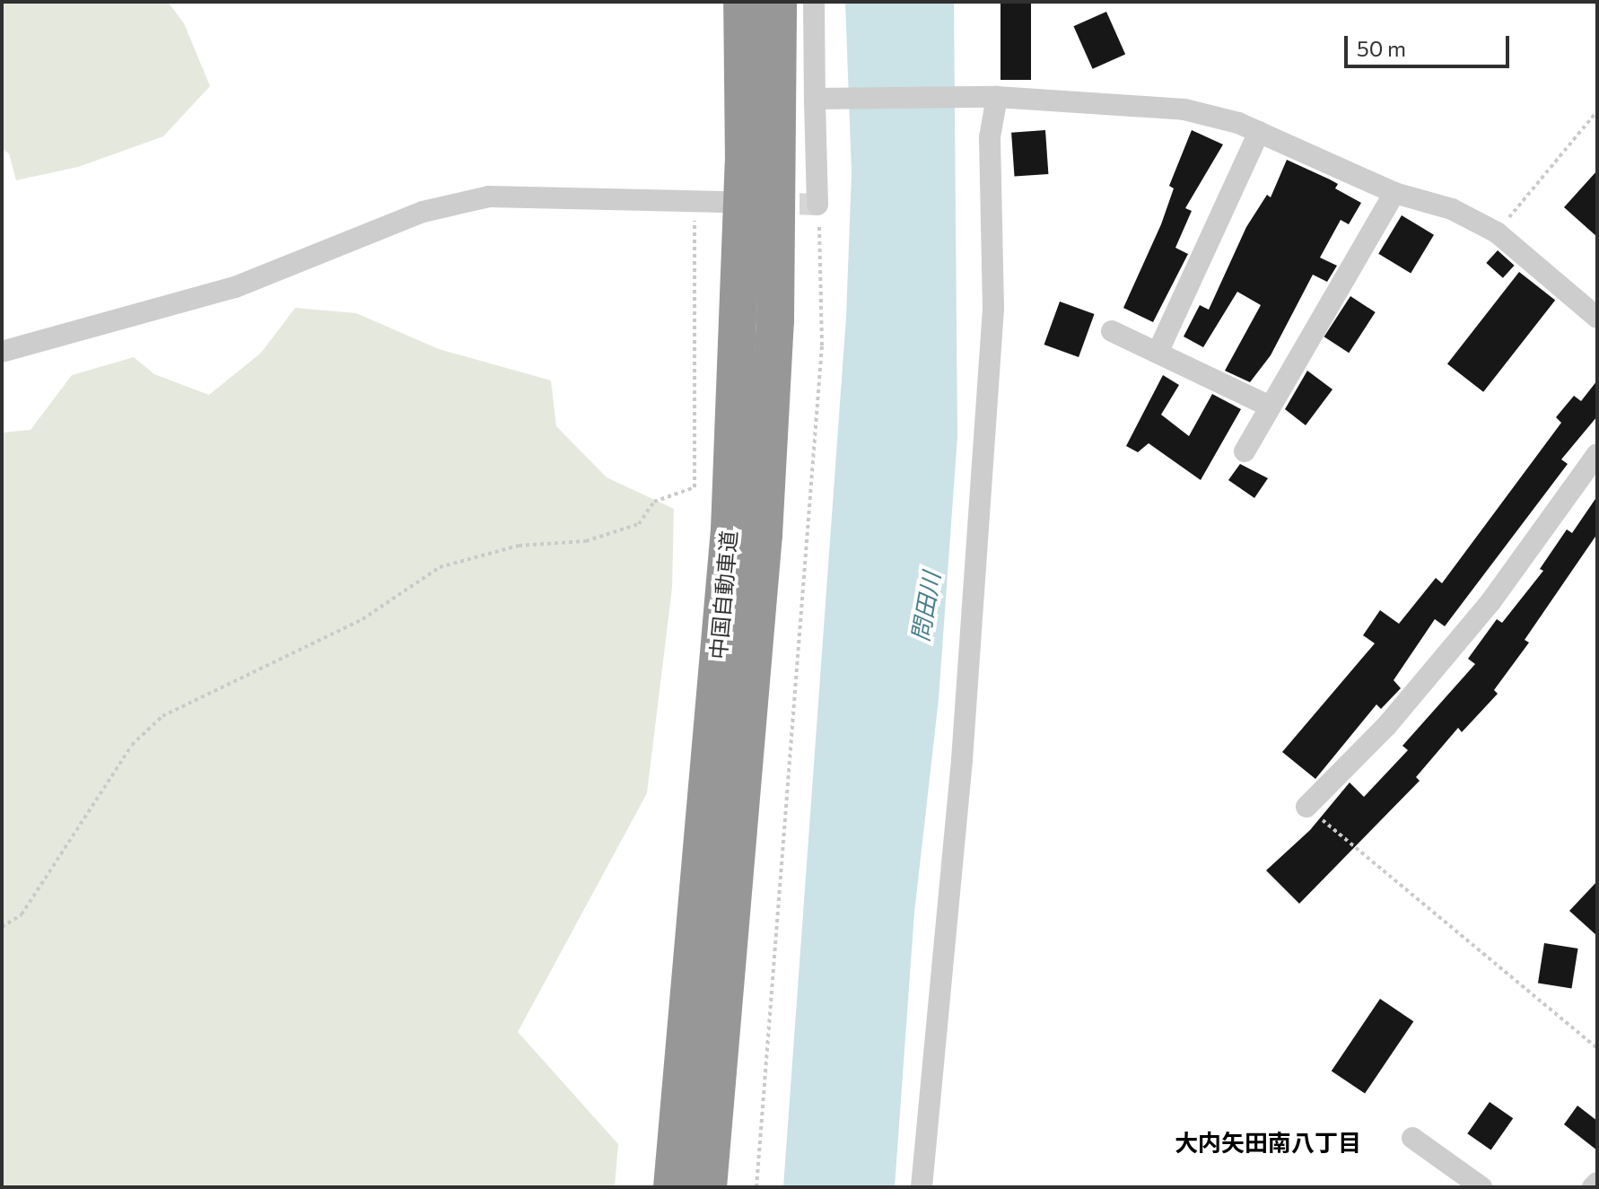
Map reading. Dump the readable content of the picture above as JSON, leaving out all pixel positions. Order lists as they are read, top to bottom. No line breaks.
{"streets":{"highway":["中国自動車道"]},"districts":["大内矢田南八丁目"],"water":["問田川"],"scale_bar":"50 m"}
